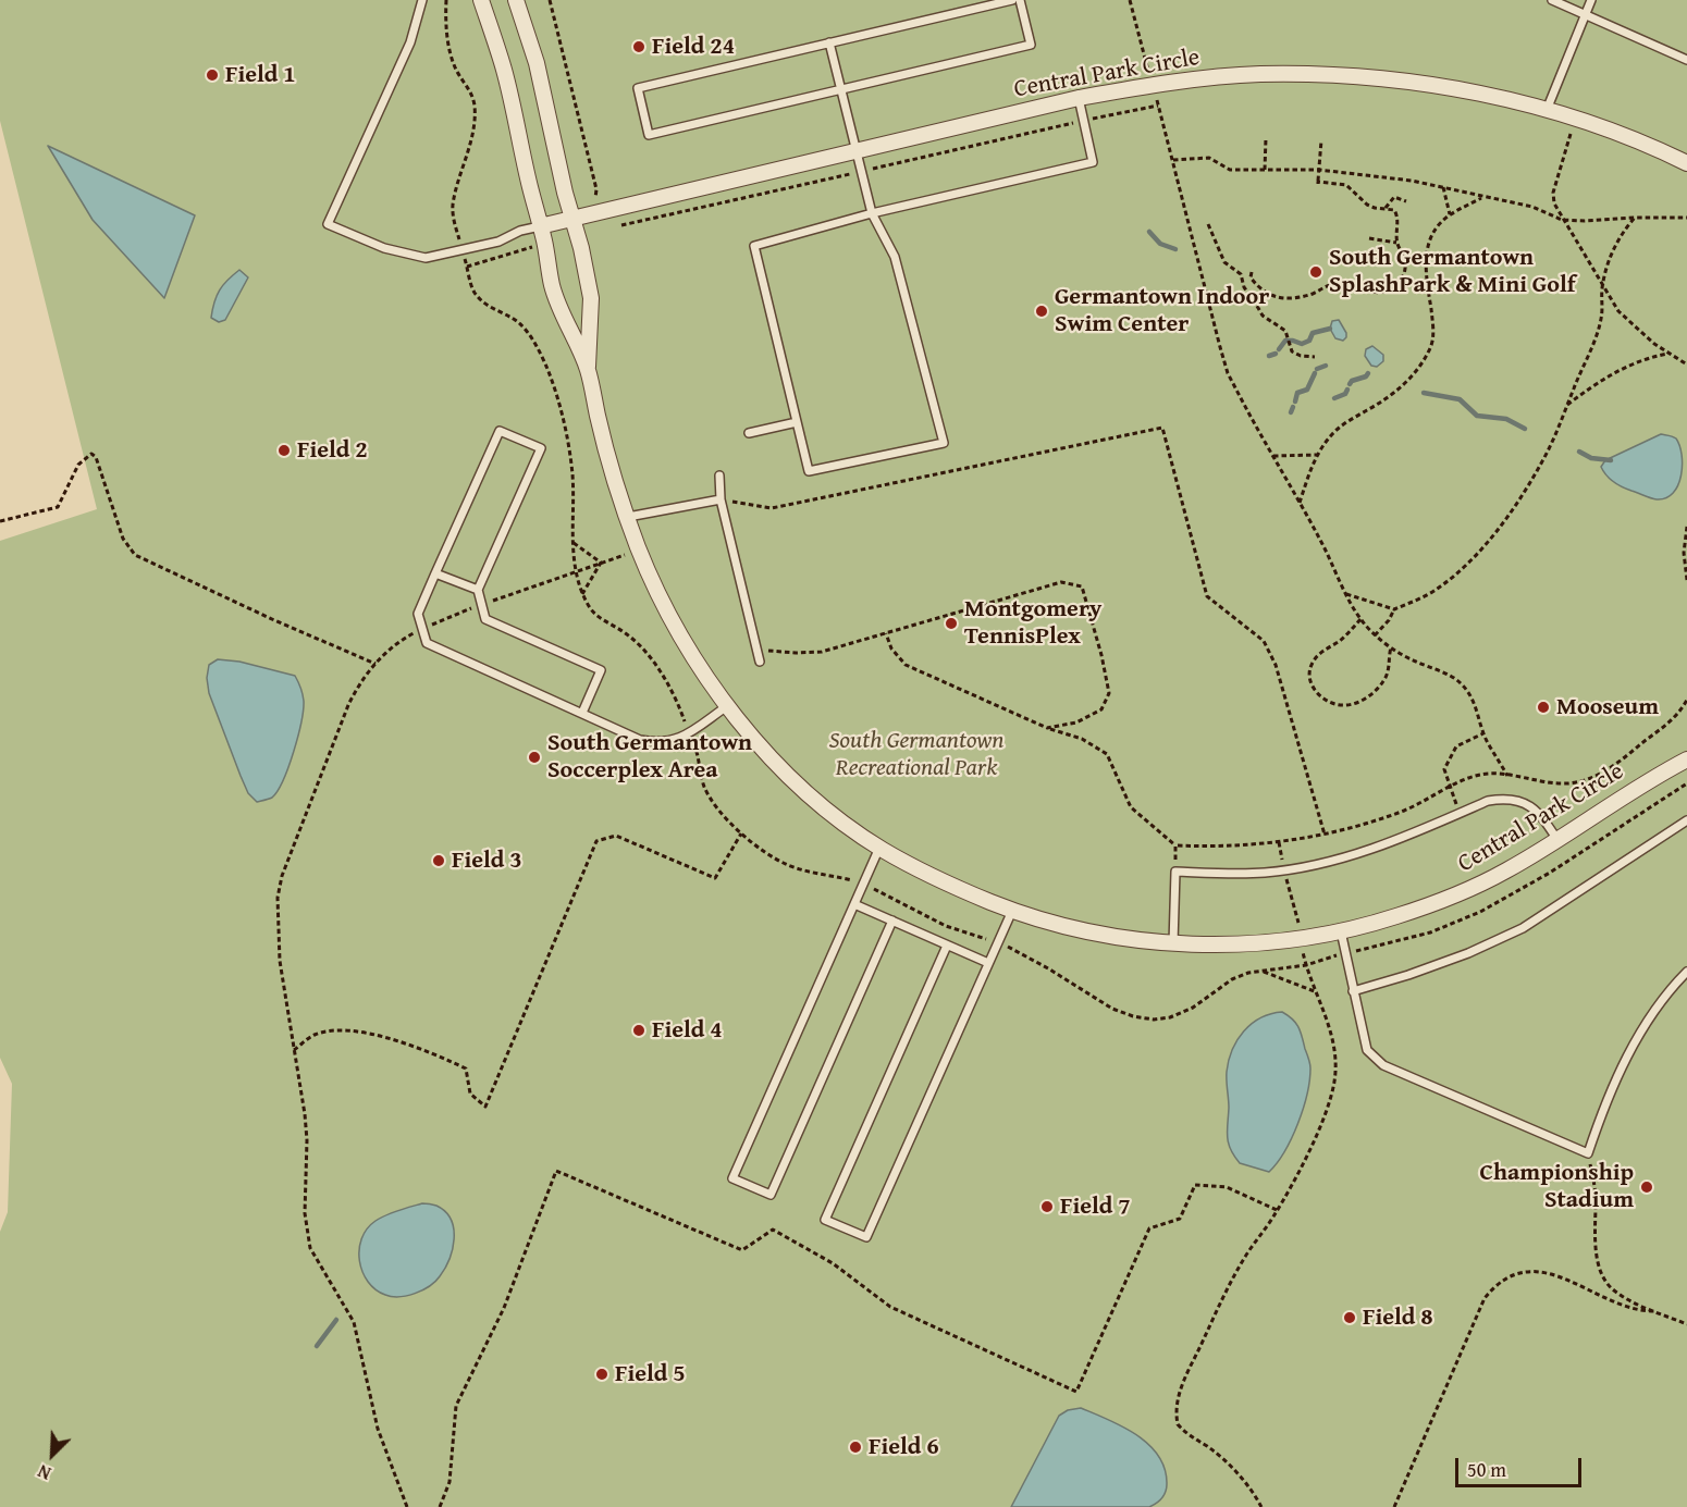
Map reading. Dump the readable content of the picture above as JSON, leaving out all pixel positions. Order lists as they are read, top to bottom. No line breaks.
{"streets":{"street":["Central Park Circle"]},"parks":["South Germantown Recreational Park"],"places":["Field 24","Field 1","South Germantown SplashPark & Mini Golf","Germantown Indoor Swim Center","Field 2","Montgomery TennisPlex","Mooseum","South Germantown Soccerplex Area","Field 3","Field 4","Championship Stadium","Field 7","Field 8","Field 5","Field 6"],"scale_bar":"50 m","north":"bottom left"}
